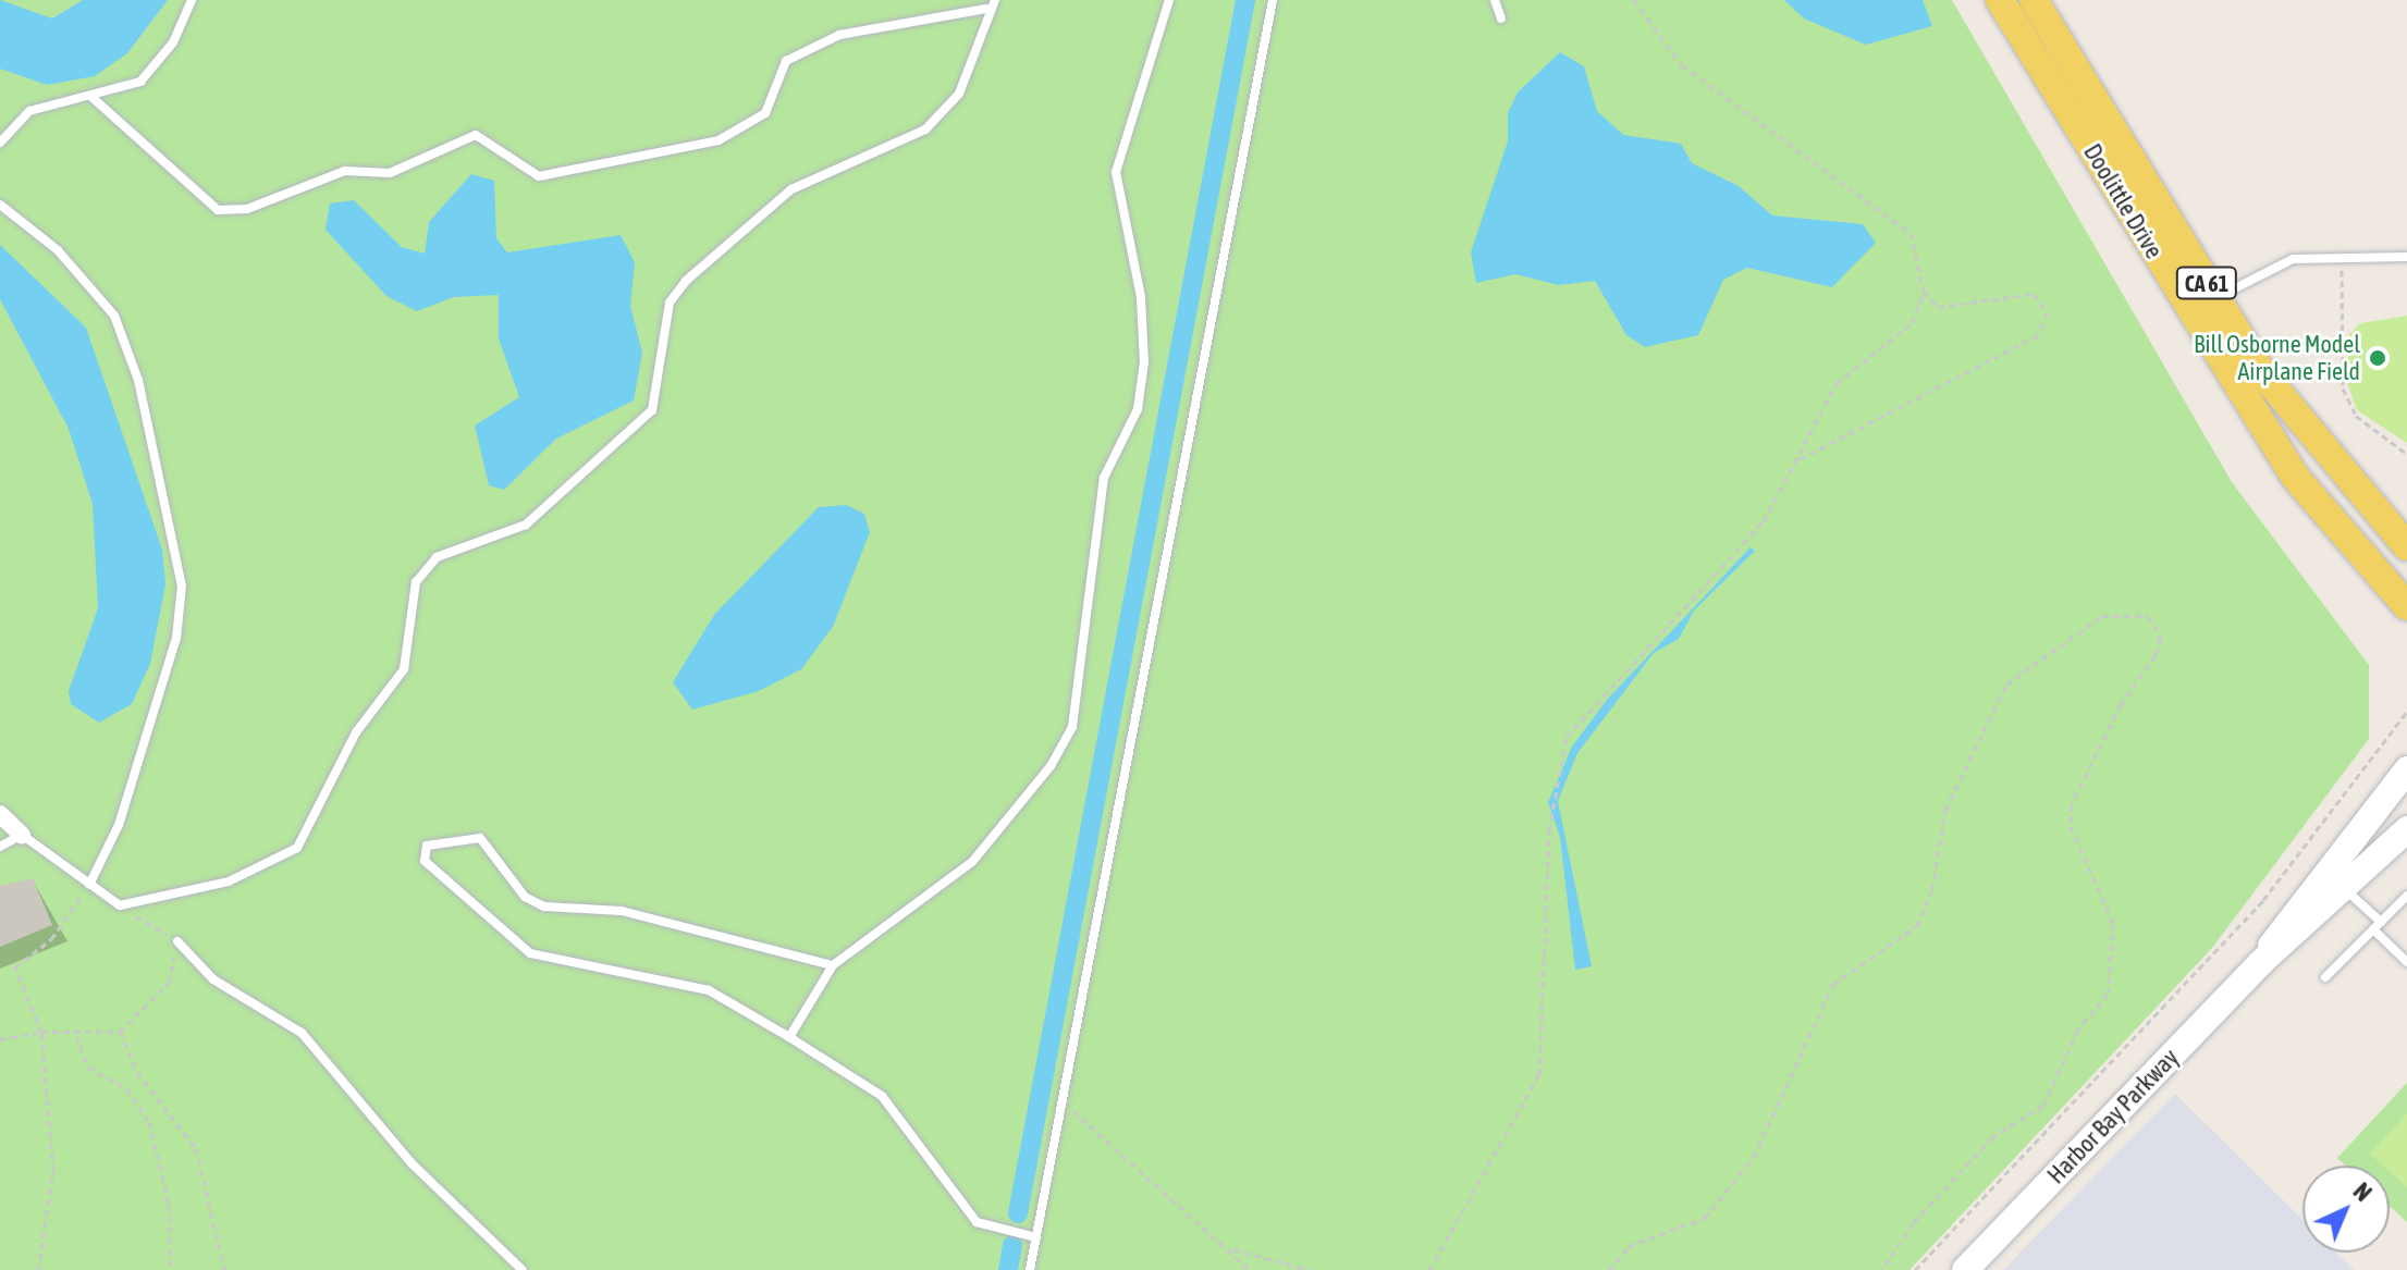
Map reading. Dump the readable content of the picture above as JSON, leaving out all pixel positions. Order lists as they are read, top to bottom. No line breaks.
{"streets":{"main road":["Doolittle Drive","CA 61","Harbor Bay Parkway"]},"places":["Bill Osborne Model Airplane Field"],"north":"top right"}
